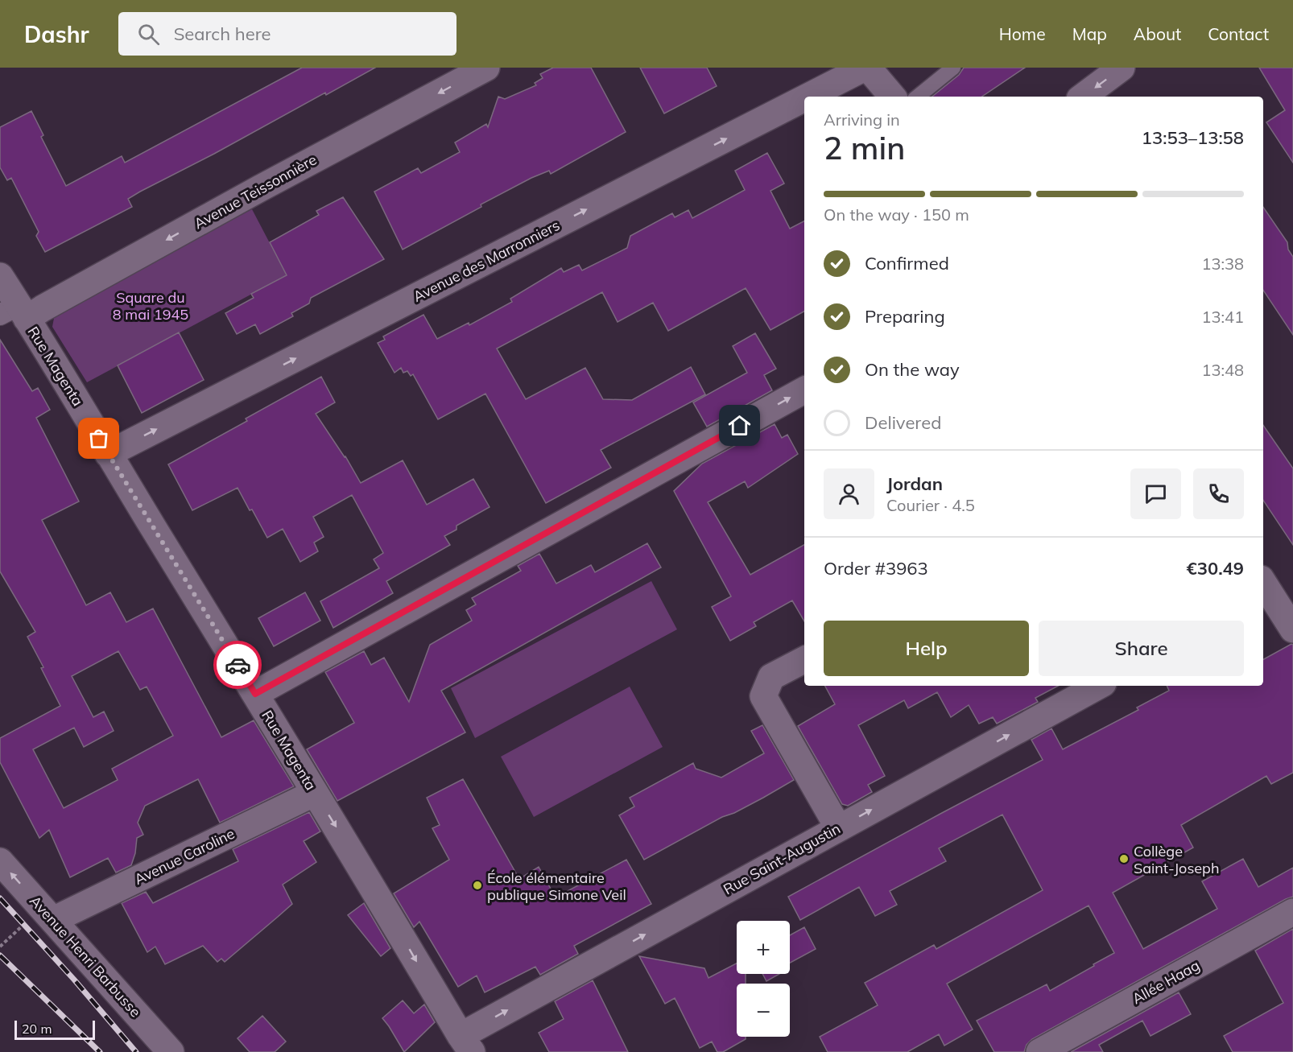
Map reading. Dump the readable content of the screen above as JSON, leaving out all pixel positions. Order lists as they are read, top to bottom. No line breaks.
{"streets":{"street":["Avenue Teissonnière","Avenue des Marronniers","Rue Magenta","Avenue Caroline","Rue Saint-Augustin","Avenue Henri Barbusse","Allée Haag"]},"crossings":[["Avenue Teissonnière","Rue Magenta"],["Avenue des Marronniers","Rue Magenta"],["Rue Magenta","Avenue Caroline"],["Rue Magenta","Rue Saint-Augustin"],["Avenue Caroline","Avenue Henri Barbusse"]],"one_way":["Avenue Teissonnière","Avenue des Marronniers","Rue Saint-Augustin"],"parks":["Square du 8 mai 1945"],"places":["Collège Saint-Joseph","École élémentaire publique Simone Veil"],"scale_bar":"20 m","page":{"header":"Dashr","search":"Search here","nav":["Home","Map","About","Contact"],"heading":["2 min","Arriving in","13:53–13:58"],"panel":["Jordan","Courier · 4.5","Order #3963","€30.49"],"bar":"On the way · 150 m","list":[["Confirmed","13:38"],["Preparing","13:41"],["On the way","13:48"],"Delivered"],"buttons":["Help","Share"],"map_buttons":["+","−"],"scale":"20 m"}}
